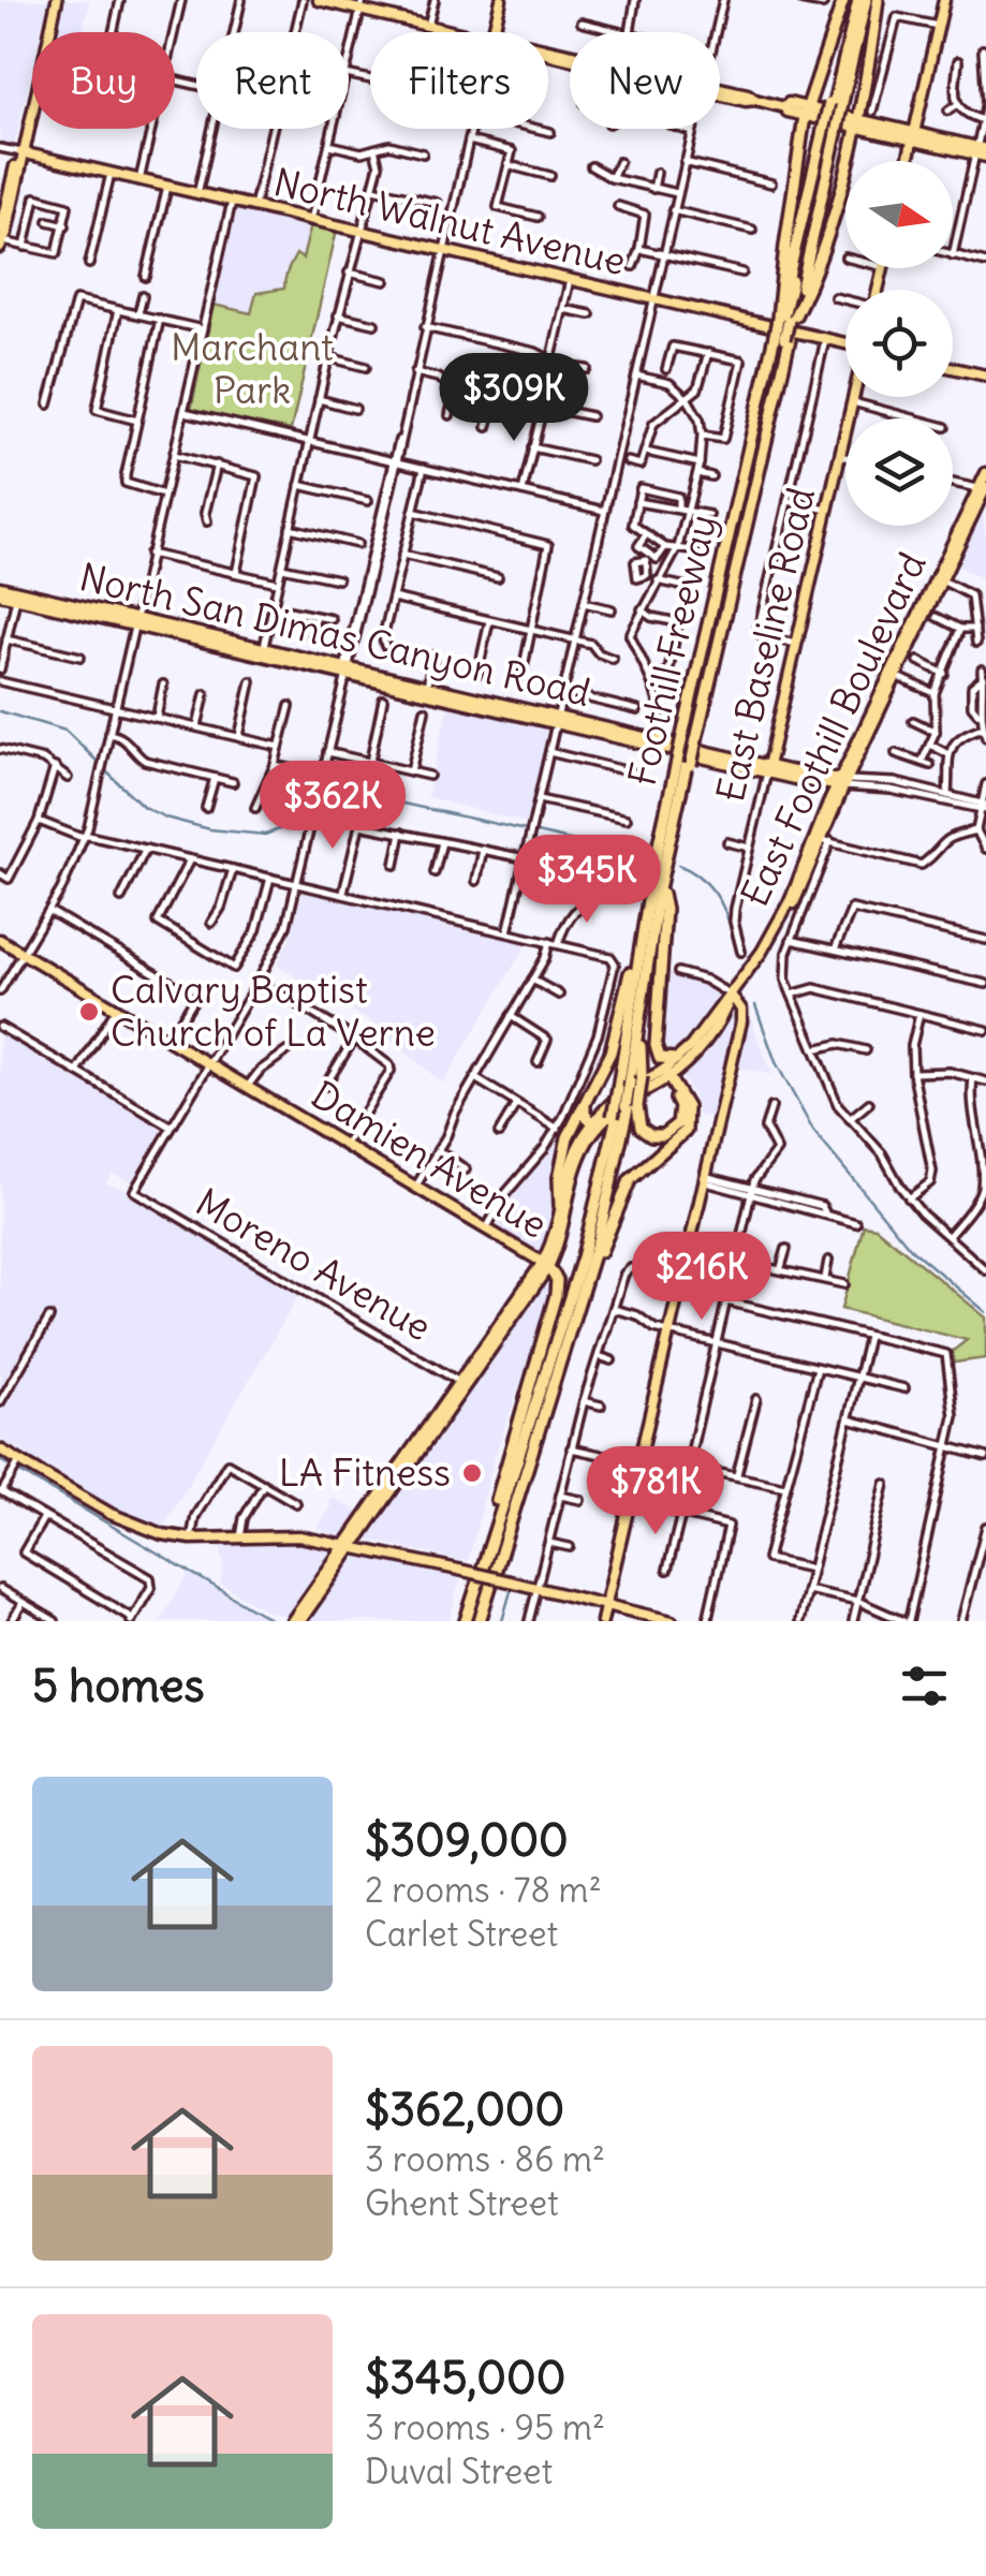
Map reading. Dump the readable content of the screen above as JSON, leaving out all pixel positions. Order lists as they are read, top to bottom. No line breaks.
{"streets":{"highway":["Foothill Freeway"],"main road":["North Walnut Avenue","North San Dimas Canyon Road","East Baseline Road","East Foothill Boulevard","Damien Avenue"],"street":["Moreno Avenue"]},"crossings":[["North San Dimas Canyon Road","East Baseline Road"],["North San Dimas Canyon Road","East Foothill Boulevard"]],"parks":["Marchant Park"],"places":["Calvary Baptist Church of La Verne","LA Fitness"],"north":"right","page":{"chip":["Buy","Rent","Filters","New"],"price":["$309K","$362K","$345K","$216K","$781K"],"heading":"5 homes","list":[{"name":"$309,000","note":"2 rooms · 78 m² · Carlet Street"},{"name":"$362,000","note":"3 rooms · 86 m² · Ghent Street"},{"name":"$345,000","note":"3 rooms · 95 m² · Duval Street"}]}}
